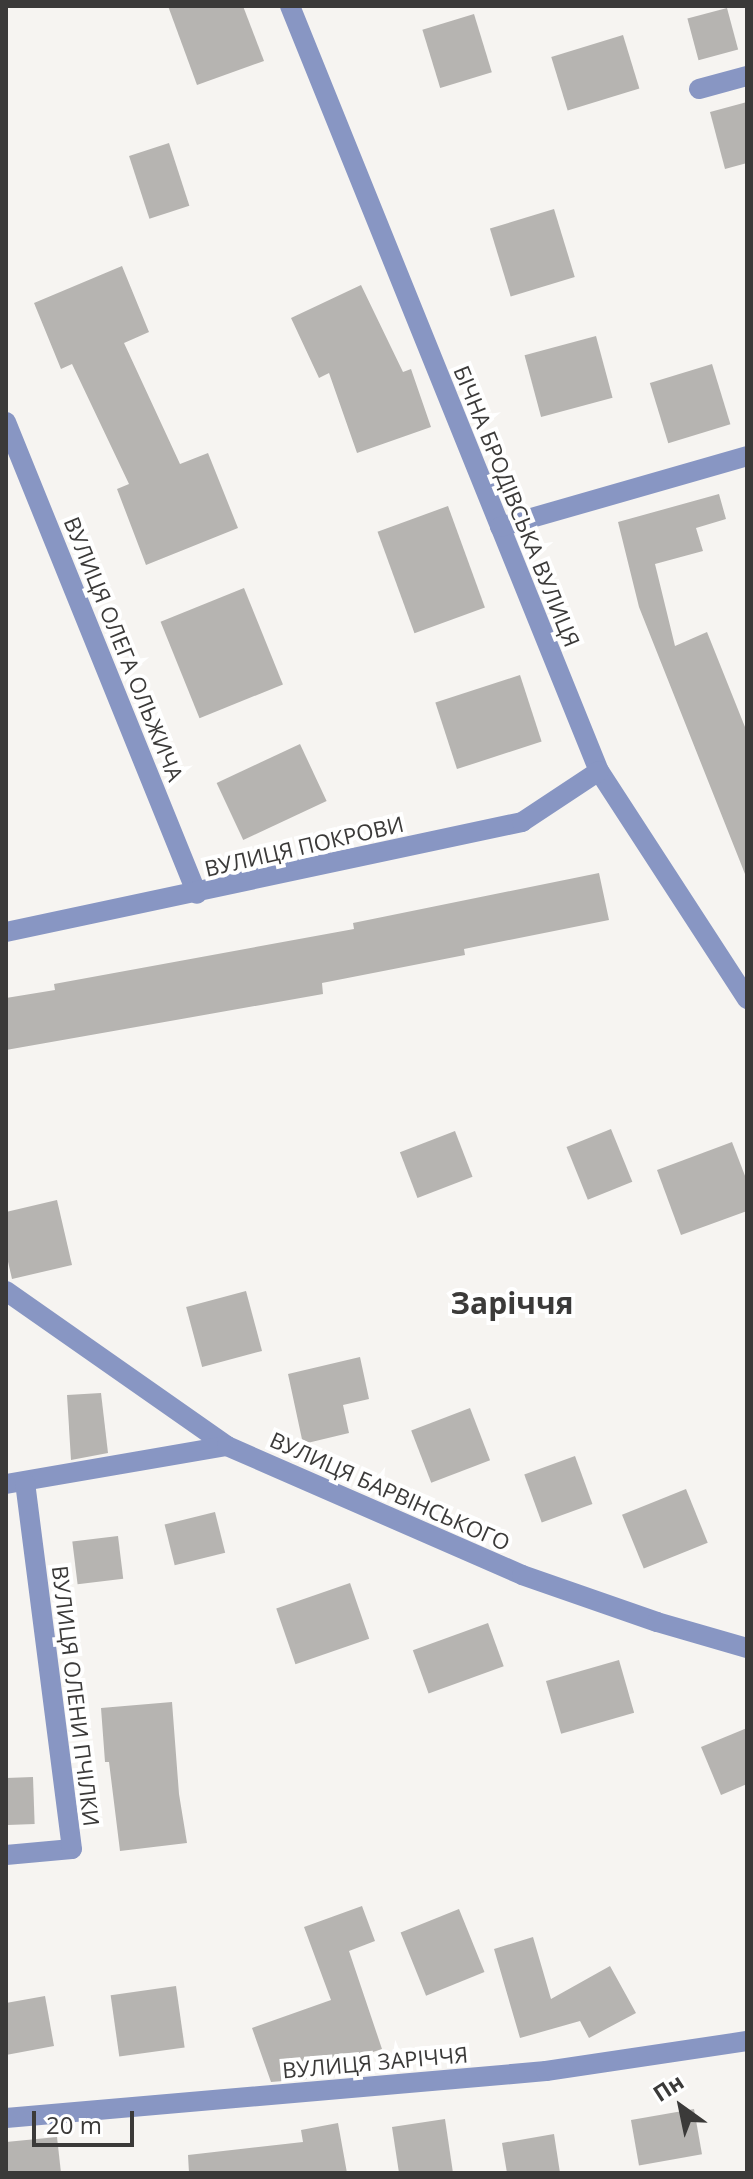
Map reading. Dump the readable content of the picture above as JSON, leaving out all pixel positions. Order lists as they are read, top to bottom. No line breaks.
{"streets":{"street":["БІЧНА БРОДІВСЬКА ВУЛИЦЯ","ВУЛИЦЯ ОЛЕГА ОЛЬЖИЧА","ВУЛИЦЯ ПОКРОВИ","ВУЛИЦЯ БАРВІНСЬКОГО","ВУЛИЦЯ ОЛЕНИ ПЧІЛКИ","ВУЛИЦЯ ЗАРІЧЧЯ"]},"crossings":[["БІЧНА БРОДІВСЬКА ВУЛИЦЯ","ВУЛИЦЯ ПОКРОВИ"],["ВУЛИЦЯ ОЛЕГА ОЛЬЖИЧА","ВУЛИЦЯ ПОКРОВИ"]],"districts":["Заріччя"],"scale_bar":"20 m","north":"top left"}
